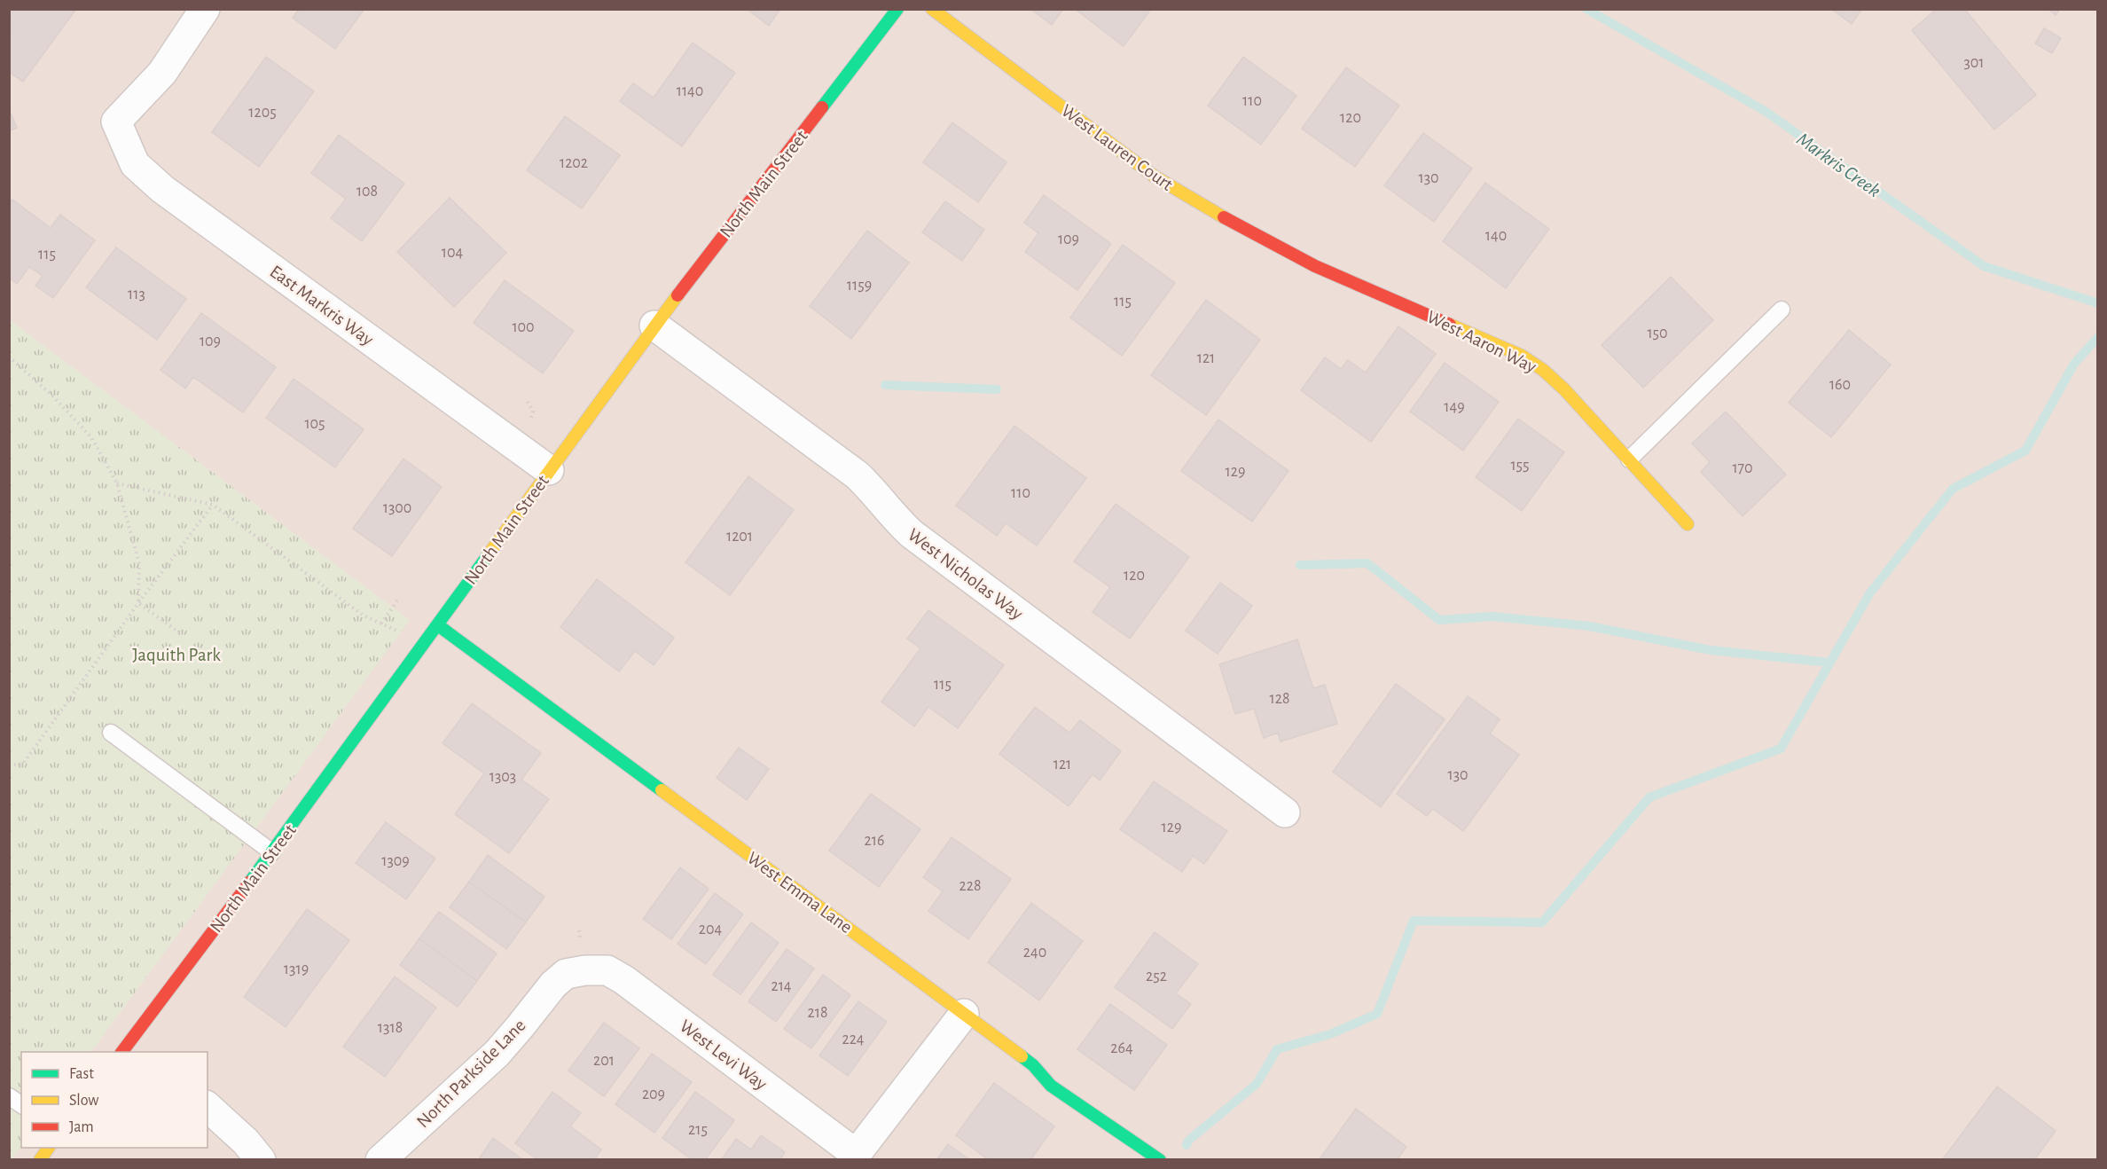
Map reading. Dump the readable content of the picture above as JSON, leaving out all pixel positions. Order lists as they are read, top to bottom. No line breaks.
{"streets":{"street":["West Lauren Court","North Main Street","East Markris Way","West Aaron Way","West Nicholas Way","West Emma Lane","West Levi Way","North Parkside Lane"]},"crossings":[["West Lauren Court","West Aaron Way"],["North Main Street","East Markris Way"],["North Main Street","West Nicholas Way"],["North Main Street","West Emma Lane"],["West Levi Way","North Parkside Lane"]],"water":["Markris Creek"],"parks":["Jaquith Park"],"house_numbers":["301","1140","110","1205","120","1202","130","108","140","109","104","115","1159","113","115","100","150","109","121","160","149","105","155","170","129","110","1300","1201","120","115","128","121","130","1303","129","216","1309","228","204","240","1319","252","214","218","1318","224","264","201","209","215"],"legend":["Fast","Slow","Jam"]}
